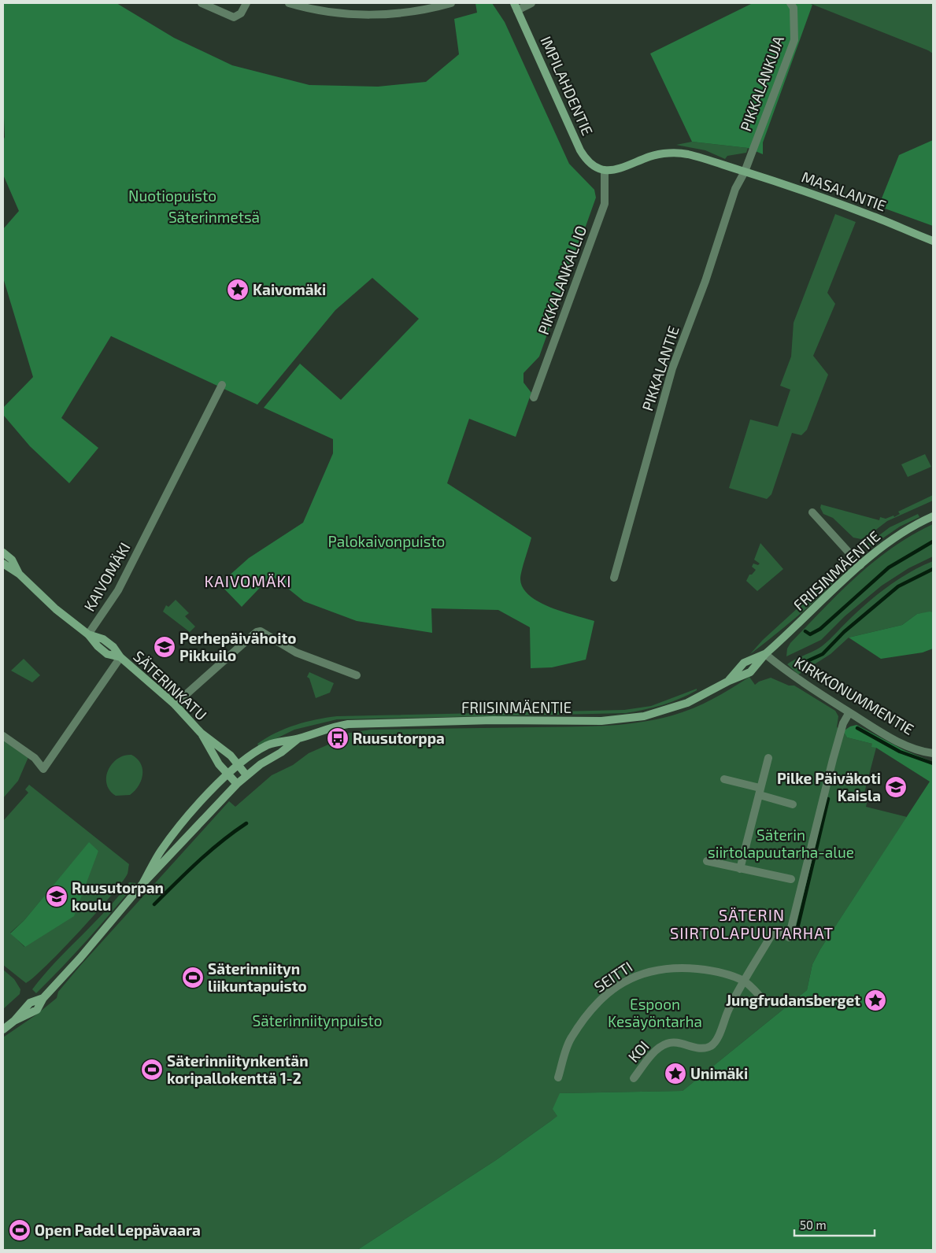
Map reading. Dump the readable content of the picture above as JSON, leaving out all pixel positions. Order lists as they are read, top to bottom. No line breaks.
{"streets":{"main road":["IMPILAHDENTIE","MASALANTIE","FRIISINMÄENTIE","SÄTERINKATU"],"street":["PIKKALANKUJA","PIKKALANKALLIO","PIKKALANTIE","KAIVOMÄKI","KIRKKONUMMENTIE","SEITTI","KOI"]},"crossings":[["PIKKALANKUJA","MASALANTIE"],["PIKKALANKUJA","PIKKALANTIE"],["IMPILAHDENTIE","MASALANTIE"],["IMPILAHDENTIE","PIKKALANKALLIO"],["MASALANTIE","PIKKALANKALLIO"],["MASALANTIE","PIKKALANTIE"],["FRIISINMÄENTIE","SÄTERINKATU"],["FRIISINMÄENTIE","KIRKKONUMMENTIE"],["KAIVOMÄKI","SÄTERINKATU"],["SEITTI","KOI"]],"districts":["KAIVOMÄKI","SÄTERIN SIIRTOLAPUUTARHAT"],"parks":["Nuotiopuisto","Säterinmetsä","Palokaivonpuisto","Säterin siirtolapuutarha-alue","Espoon Kesäyöntarha","Säterinniitynpuisto"],"places":{"place":["Kaivomäki","Jungfrudansberget","Unimäki"],"school or university":["Perhepäivähoito Pikkuilo","Pilke Päiväkoti Kaisla","Ruusutorpan koulu"],"bus stop":["Ruusutorppa"],"sports":["Säterinniityn liikuntapuisto","Säterinniitynkentän koripallokenttä 1-2","Open Padel Leppävaara"]},"scale_bar":"50 m"}
